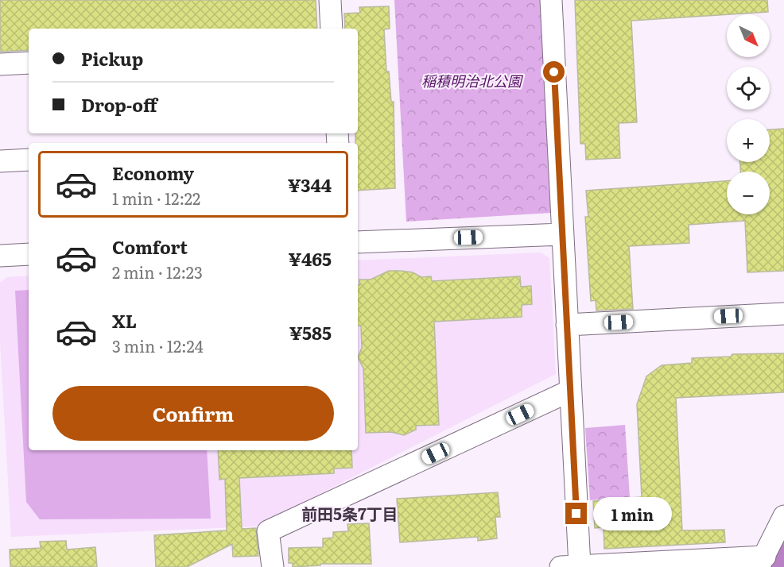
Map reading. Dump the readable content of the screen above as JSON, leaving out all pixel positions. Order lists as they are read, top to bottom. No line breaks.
{"districts":["前田5条7丁目"],"parks":["稲積明治北公園"],"north":"bottom right","page":{"map_buttons":["+","−"],"banner":["Pickup","Drop-off"],"list":[{"name":"Economy","note":"1 min · 12:22","value":"¥344"},{"name":"Comfort","note":"2 min · 12:23","value":"¥465"},{"name":"XL","note":"3 min · 12:24","value":"¥585"}],"buttons":"Confirm","bubble":"1 min"}}
